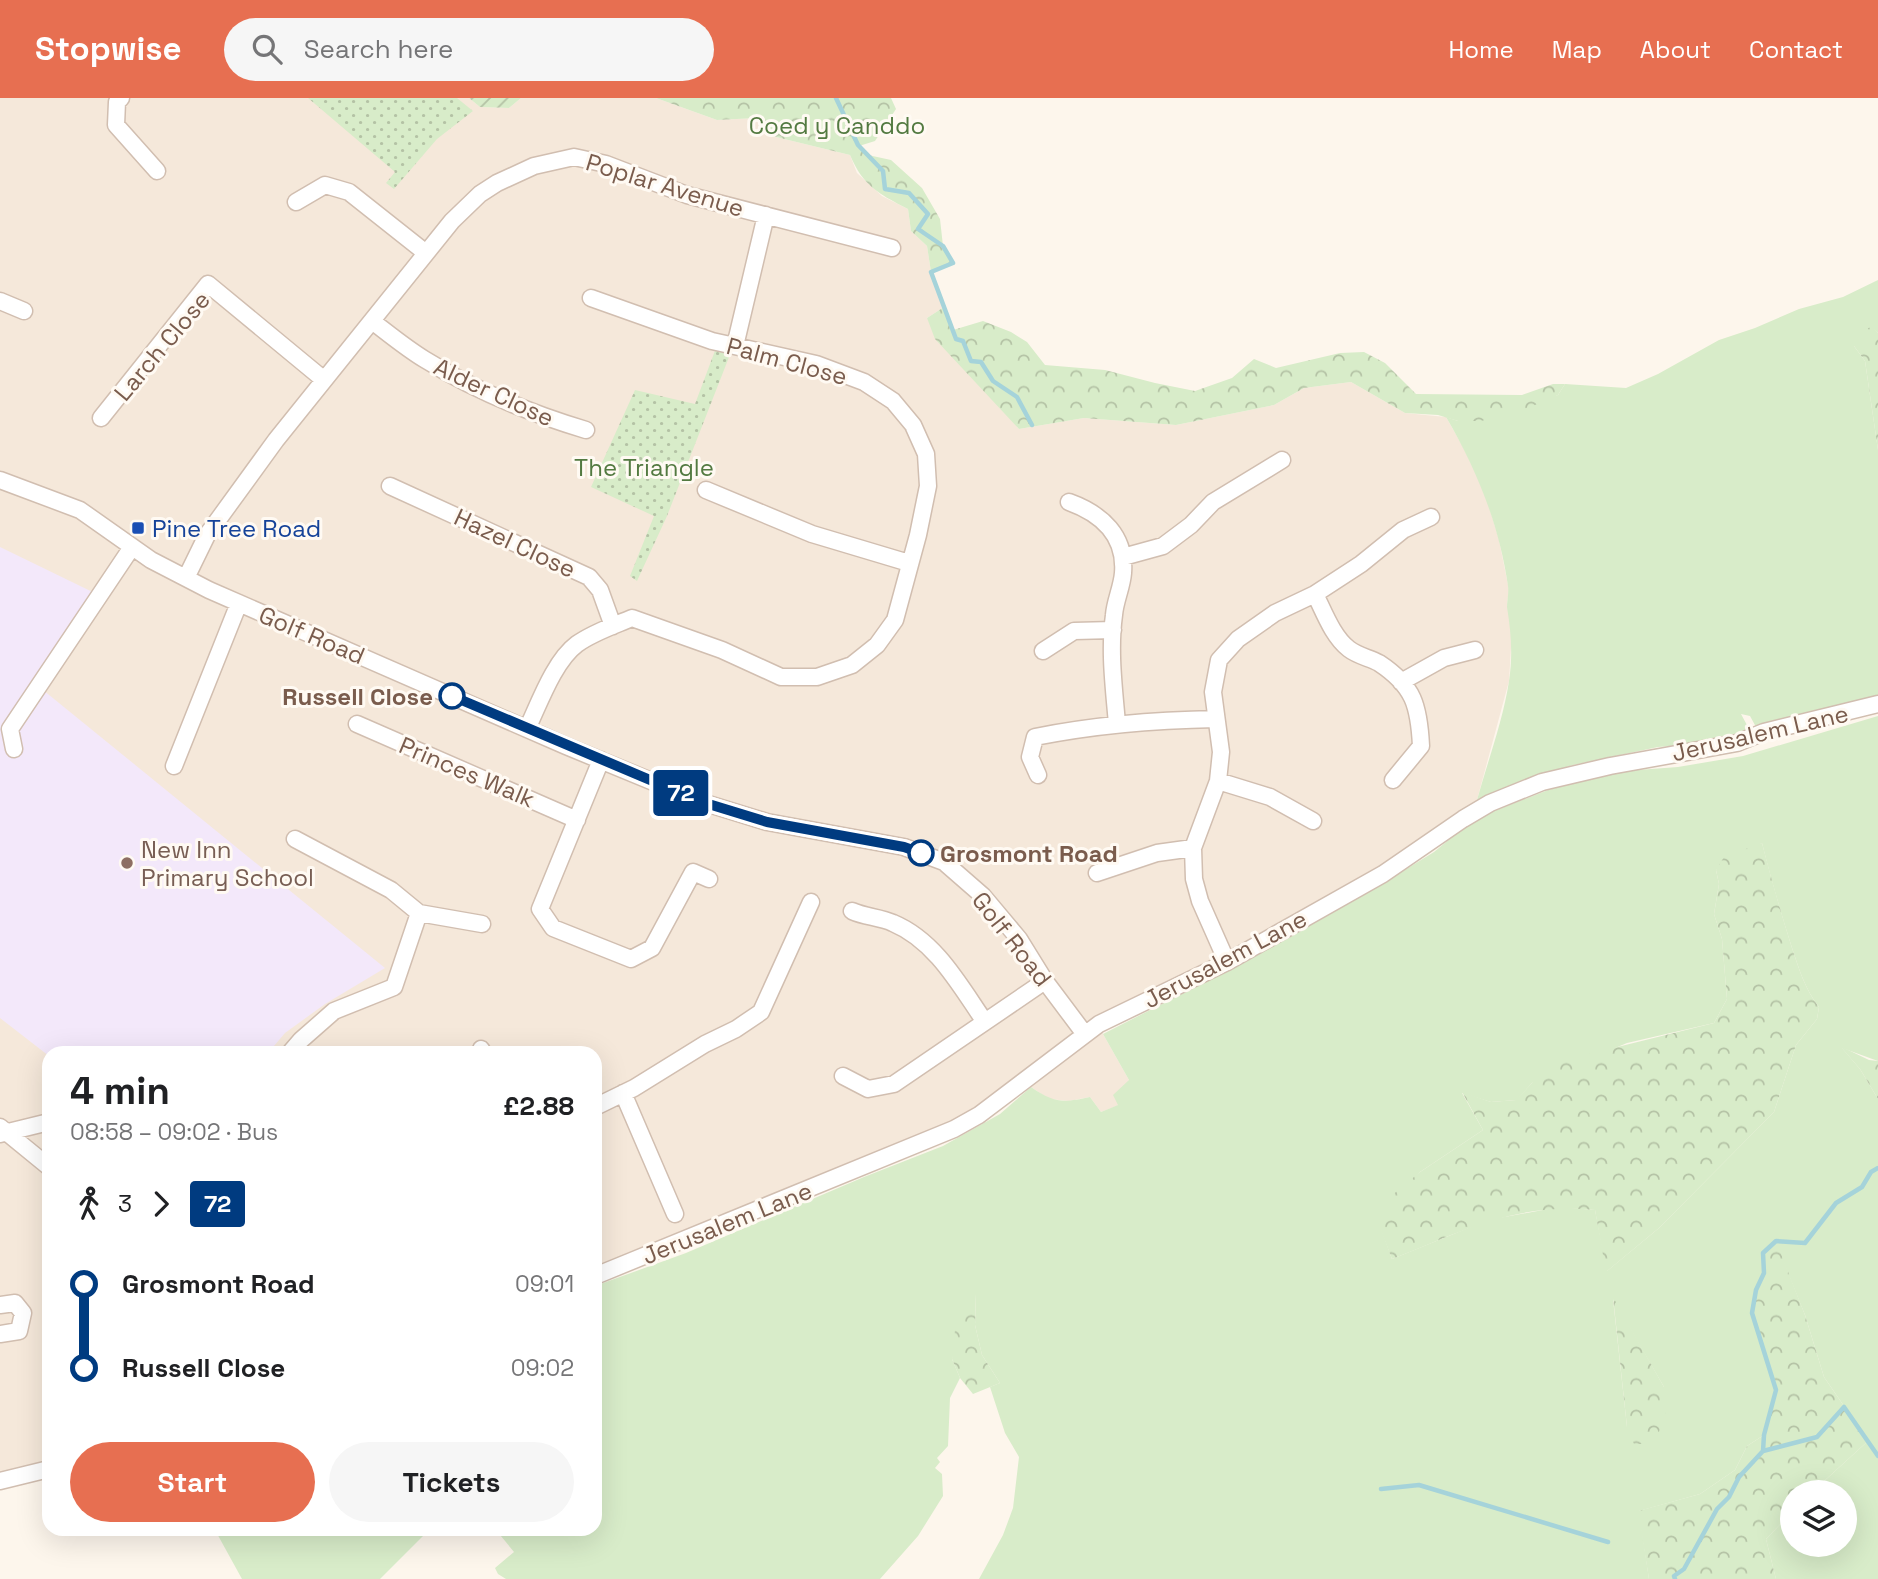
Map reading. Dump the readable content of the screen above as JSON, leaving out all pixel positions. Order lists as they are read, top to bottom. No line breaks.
{"streets":{"street":["Poplar Avenue","Larch Close","Palm Close","Alder Close","Hazel Close","Golf Road","Jerusalem Lane","Princes Walk"]},"crossings":[["Palm Close","Hazel Close"],["Golf Road","Jerusalem Lane"]],"parks":["Coed y Canddo","The Triangle"],"places":{"transit":["Pine Tree Road"],"other":["Russell Close","Grosmont Road","New Inn Primary School"]},"lines":["bus line 72"],"page":{"header":"Stopwise","search":"Search here","nav":["Home","Map","About","Contact"],"on_map":"72","heading":["4 min","08:58 – 09:02 · Bus","£2.88"],"legs":["3","72"],"list":[{"name":"Grosmont Road","value":"09:01"},{"name":"Russell Close","value":"09:02"}],"buttons":["Start","Tickets"]}}
